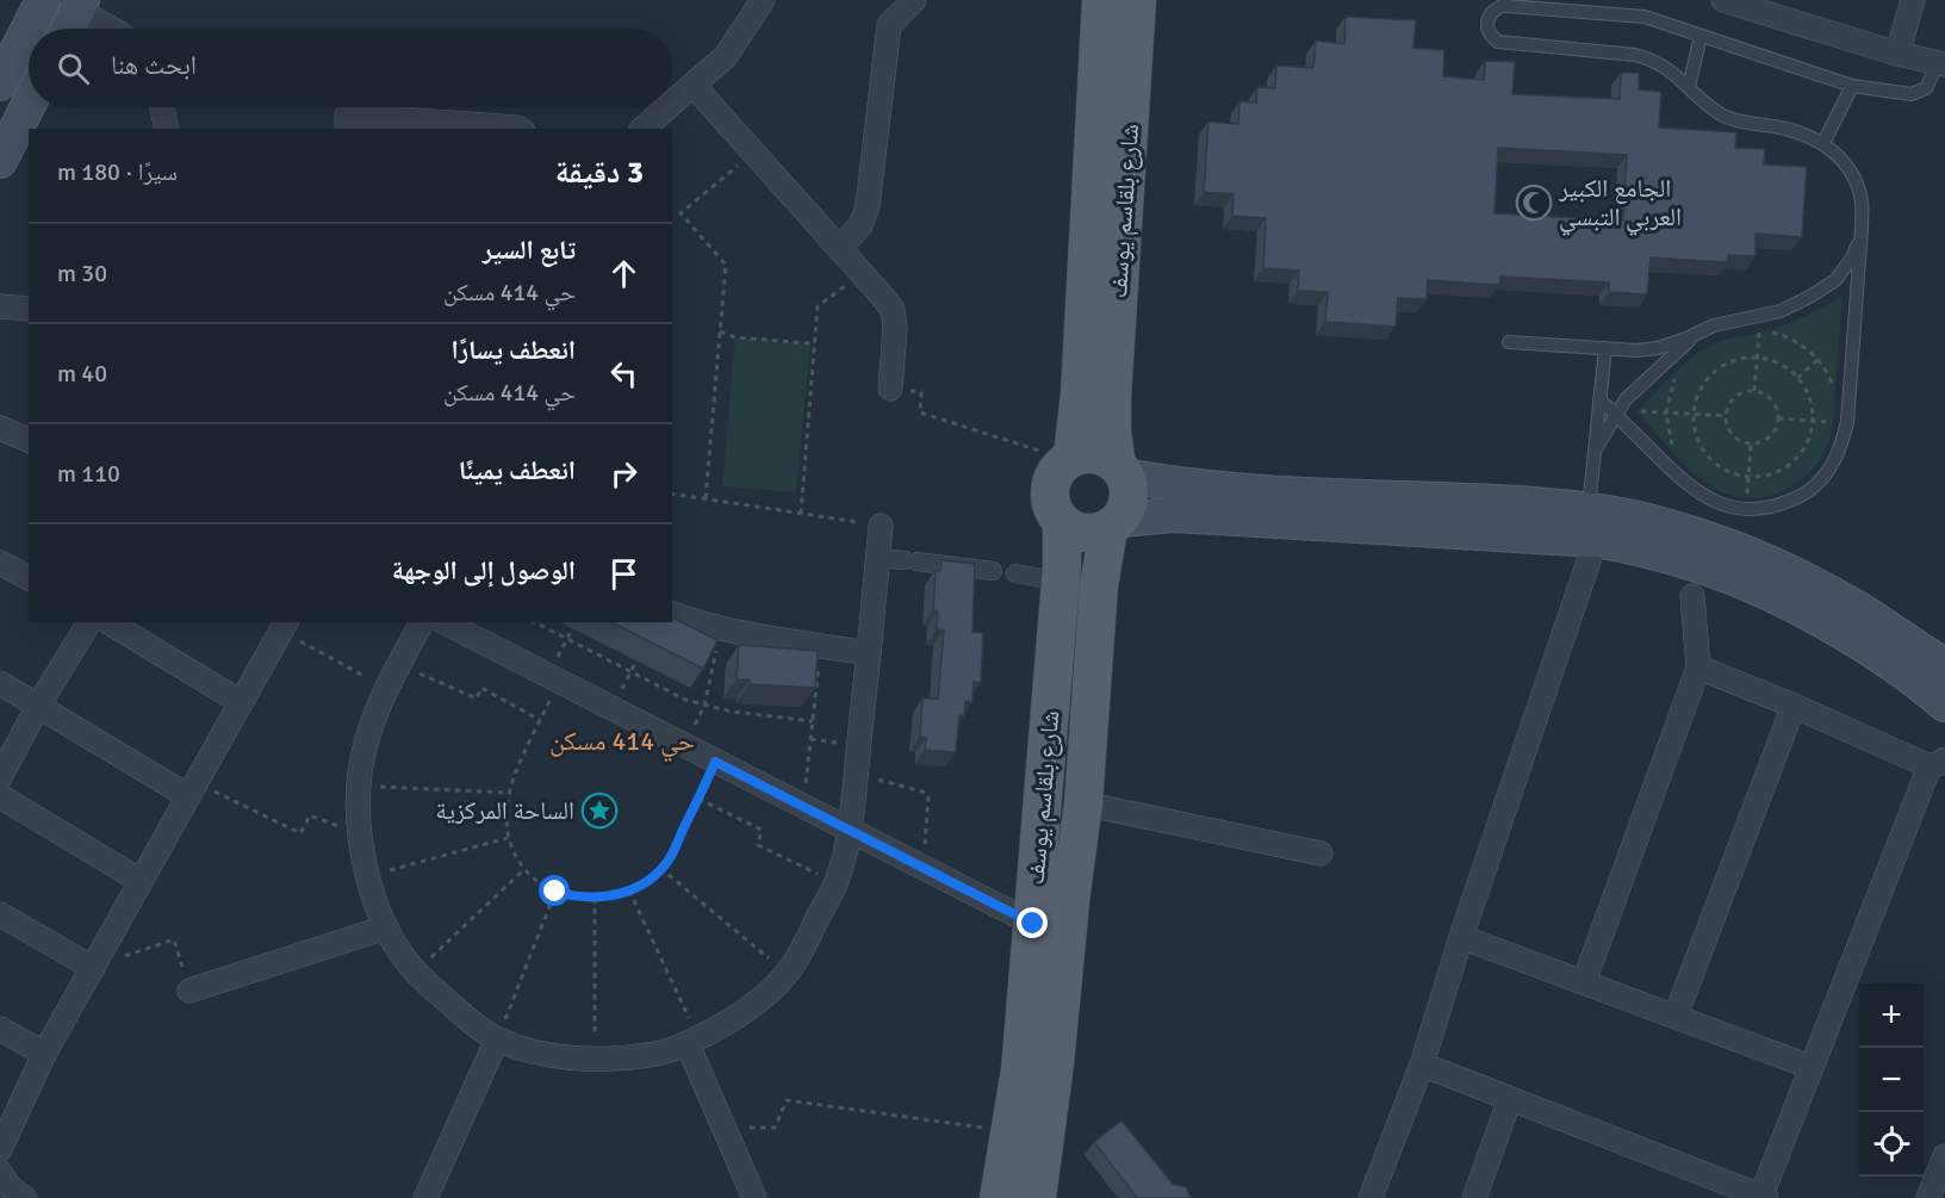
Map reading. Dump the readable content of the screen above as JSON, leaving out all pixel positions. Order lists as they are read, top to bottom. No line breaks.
{"streets":{"main road":["شارع بلقاسم يوسف"]},"districts":["حي 414 مسكن"],"places":{"mosque":["الجامع الكبير العربي التبسي"],"place":["الساحة المركزية"]},"page":{"search":"ابحث هنا","heading":["3 دقيقة","سيرًا · 180 m"],"list":[["تابع السير","حي 414 مسكن","30 m"],["انعطف يسارًا","حي 414 مسكن","40 m"],["انعطف يمينًا","110 m"],"الوصول إلى الوجهة"],"map_buttons":["+","−"]}}
